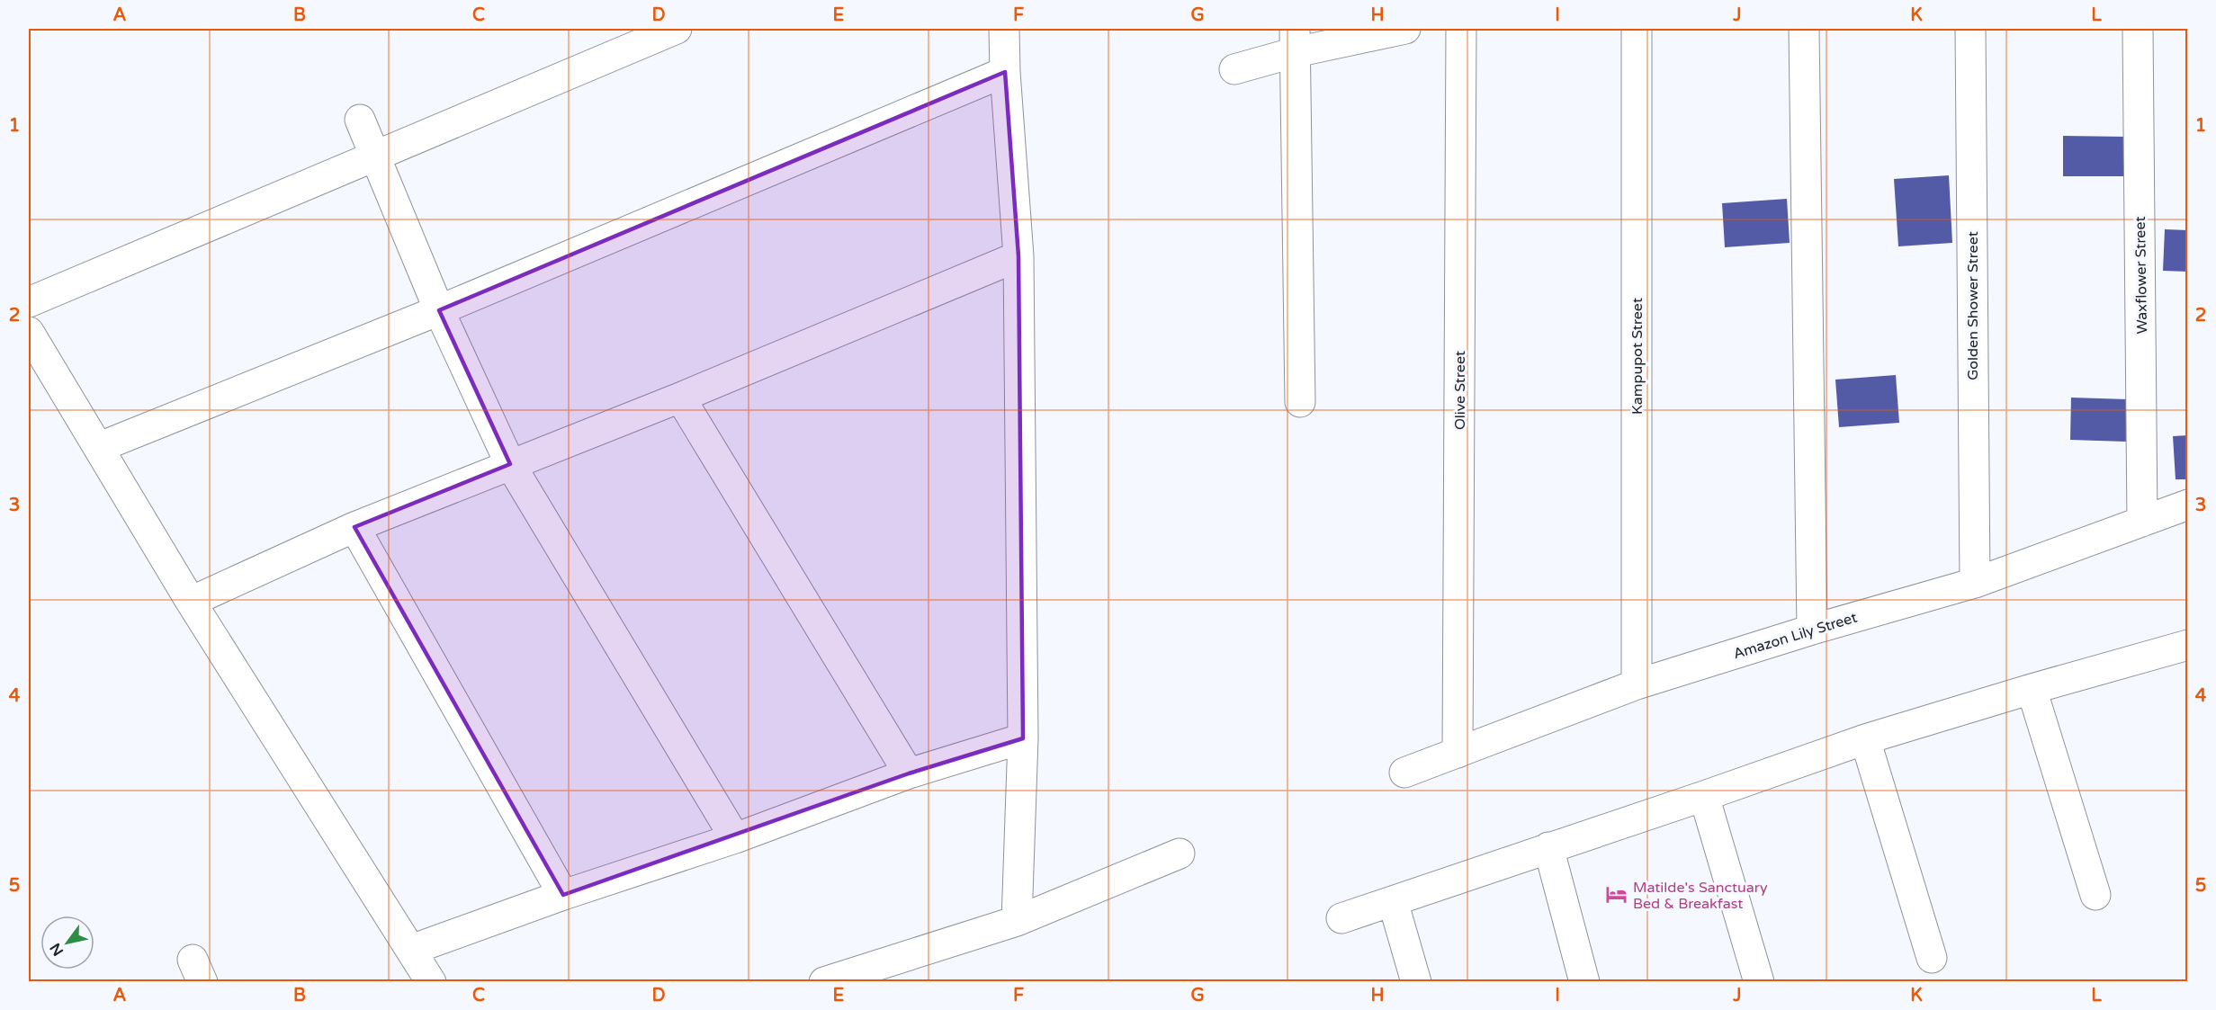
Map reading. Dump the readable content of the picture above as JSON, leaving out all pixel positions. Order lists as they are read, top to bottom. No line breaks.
{"streets":{"street":["Waxflower Street","Golden Shower Street","Kampupot Street","Olive Street","Amazon Lily Street"]},"crossings":[["Waxflower Street","Amazon Lily Street"],["Golden Shower Street","Amazon Lily Street"],["Kampupot Street","Amazon Lily Street"],["Olive Street","Amazon Lily Street"]],"places":{"hotel":["Matilde's Sanctuary Bed & Breakfast"]},"north":"bottom left","grid":{"columns":["A","B","C","D","E","F","G","H","I","J","K","L"],"rows":["1","2","3","4","5"]}}
